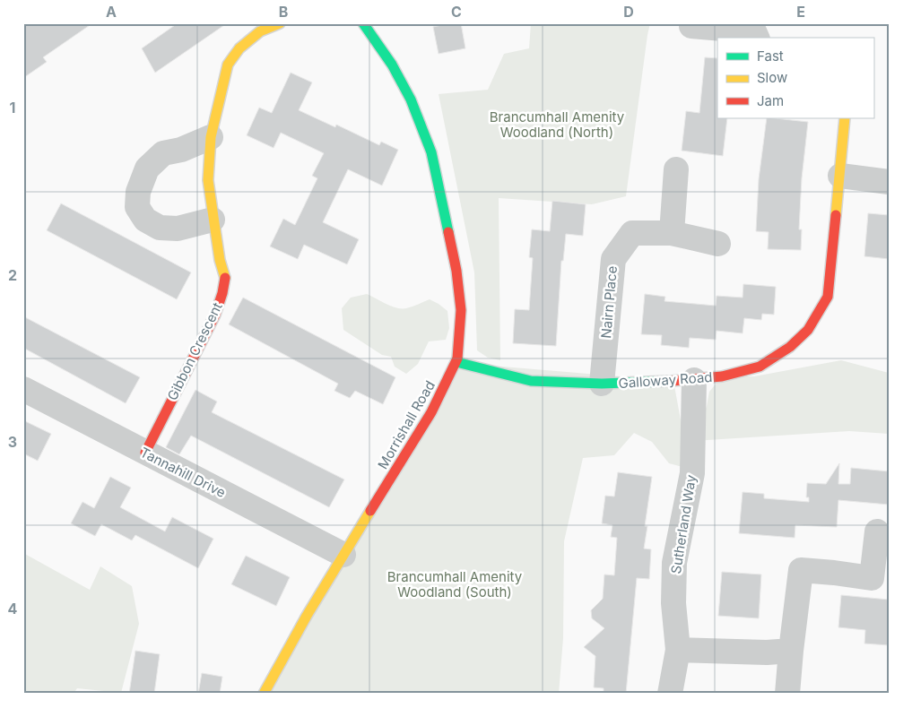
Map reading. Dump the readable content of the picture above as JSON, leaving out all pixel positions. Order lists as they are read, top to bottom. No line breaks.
{"streets":{"street":["Nairn Place","Gibbon Crescent","Galloway Road","Morrishall Road","Tannahill Drive","Sutherland Way"]},"crossings":[["Nairn Place","Galloway Road"],["Gibbon Crescent","Tannahill Drive"],["Galloway Road","Morrishall Road"],["Galloway Road","Sutherland Way"],["Morrishall Road","Tannahill Drive"]],"parks":["Brancumhall Amenity Woodland (North)","Brancumhall Amenity Woodland (South)"],"legend":["Fast","Slow","Jam"],"grid":{"columns":["A","B","C","D","E"],"rows":["1","2","3","4"]}}
